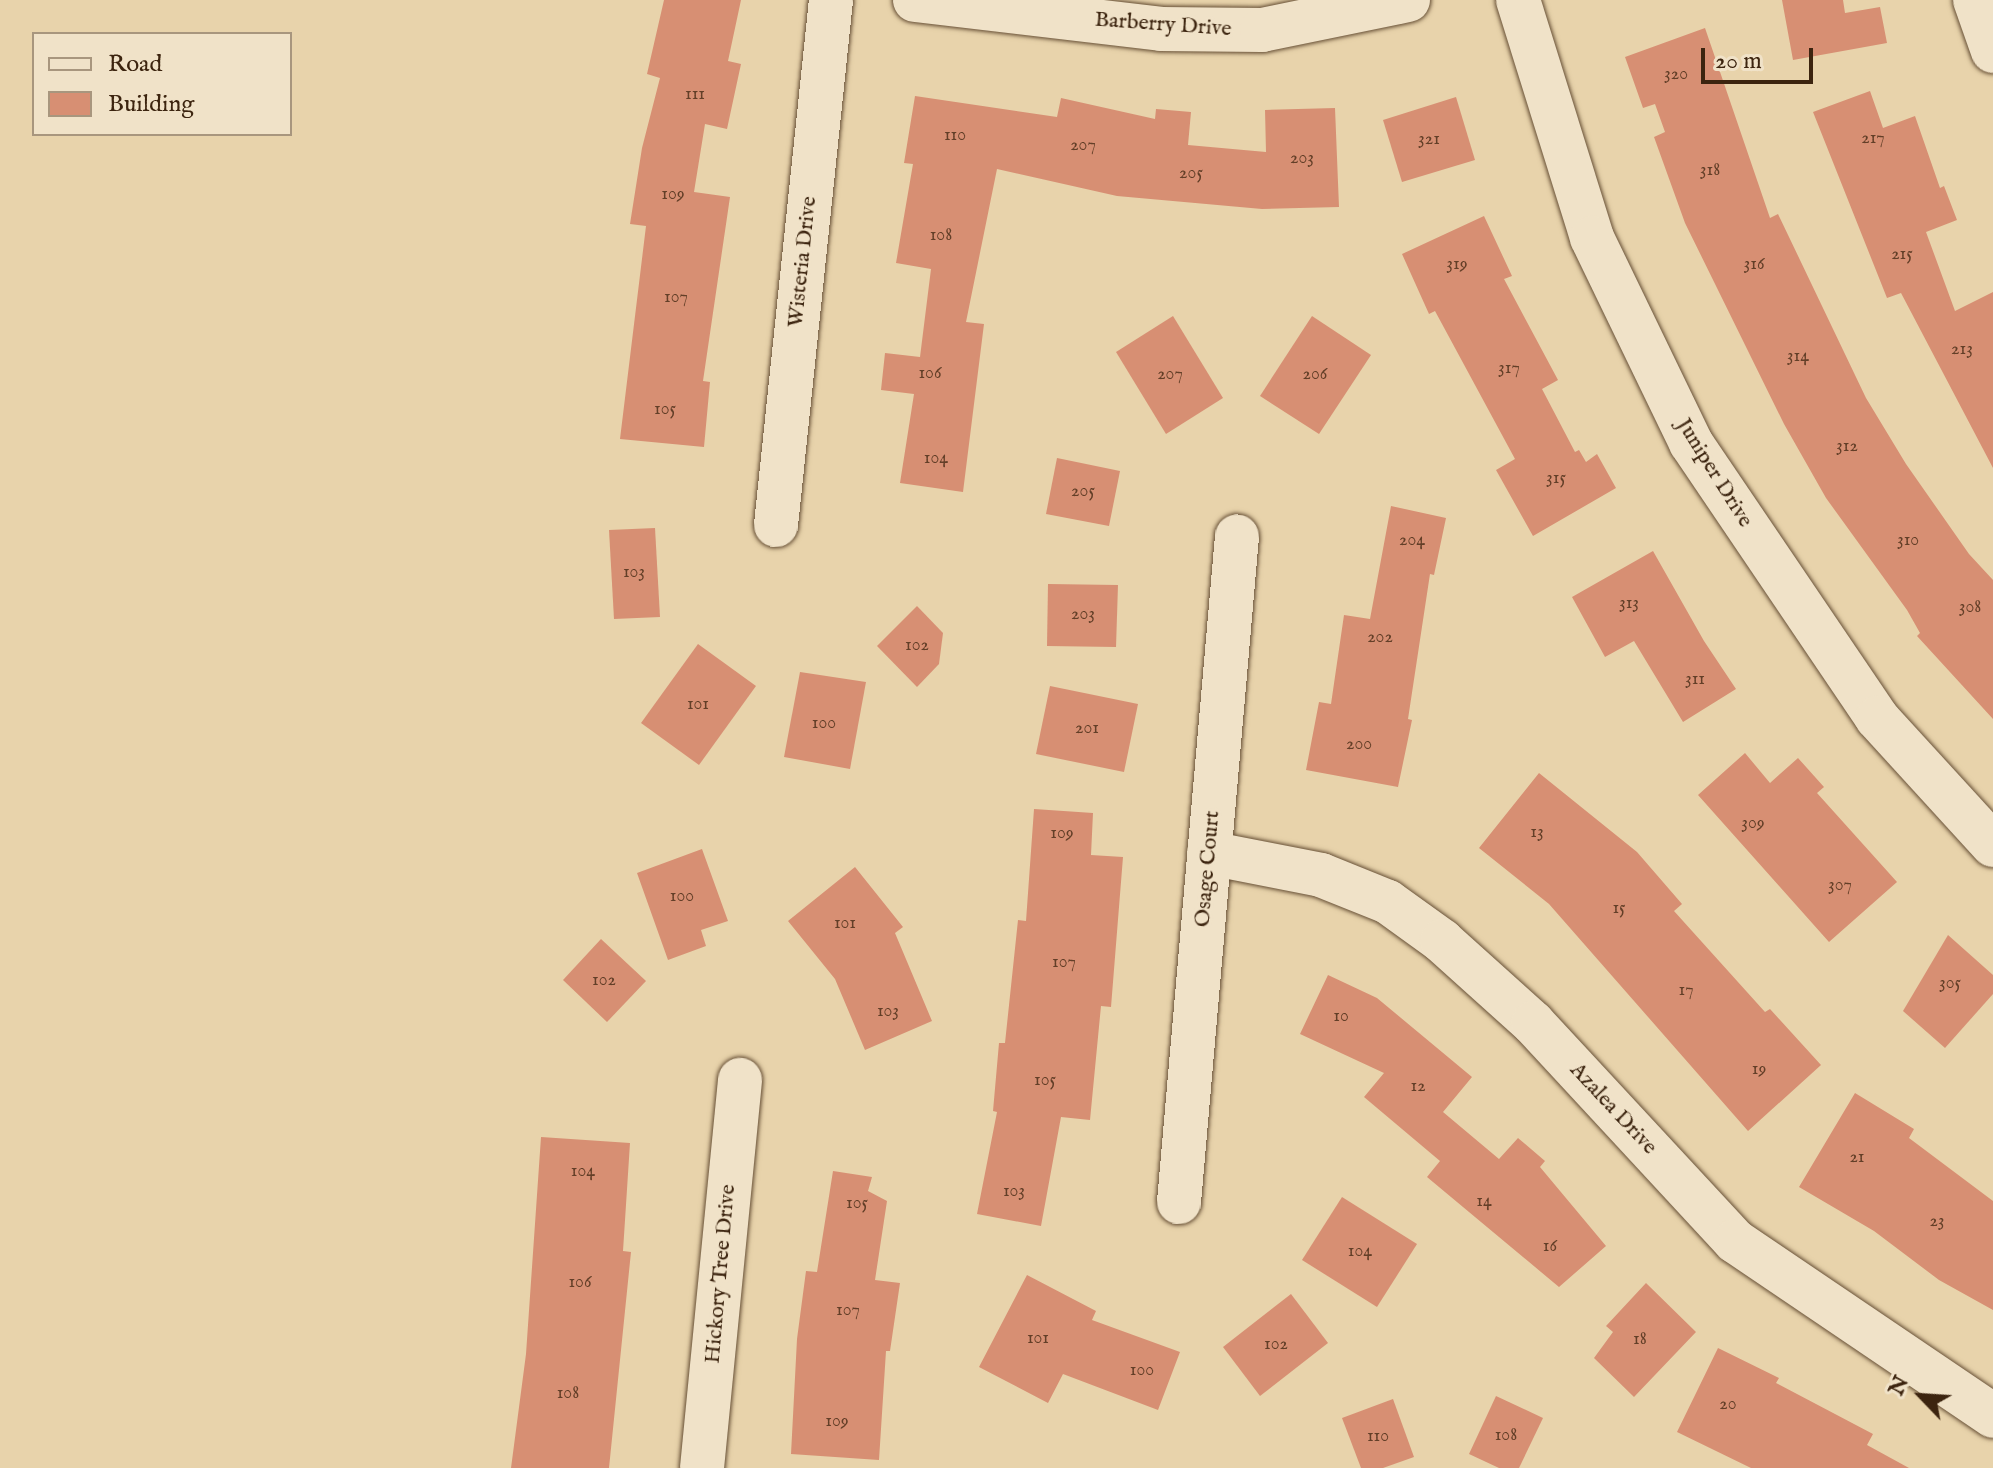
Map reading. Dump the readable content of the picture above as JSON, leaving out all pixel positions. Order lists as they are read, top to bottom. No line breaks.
{"streets":{"street":["Barberry Drive","Wisteria Drive","Juniper Drive","Osage Court","Azalea Drive","Hickory Tree Drive"]},"crossings":[["Osage Court","Azalea Drive"]],"house_numbers":["320","111","110","217","321","207","203","318","205","109","108","215","319","316","107","213","314","317","106","207","206","105","312","104","315","205","204","310","103","313","308","203","202","102","311","101","100","201","200","309","13","109","307","100","15","101","107","102","305","17","103","10","19","105","12","21","104","103","14","105","23","16","104","106","107","101","18","102","100","108","20","109","108","110"],"legend":["Road","Building"],"scale_bar":"20 m","north":"top left"}
